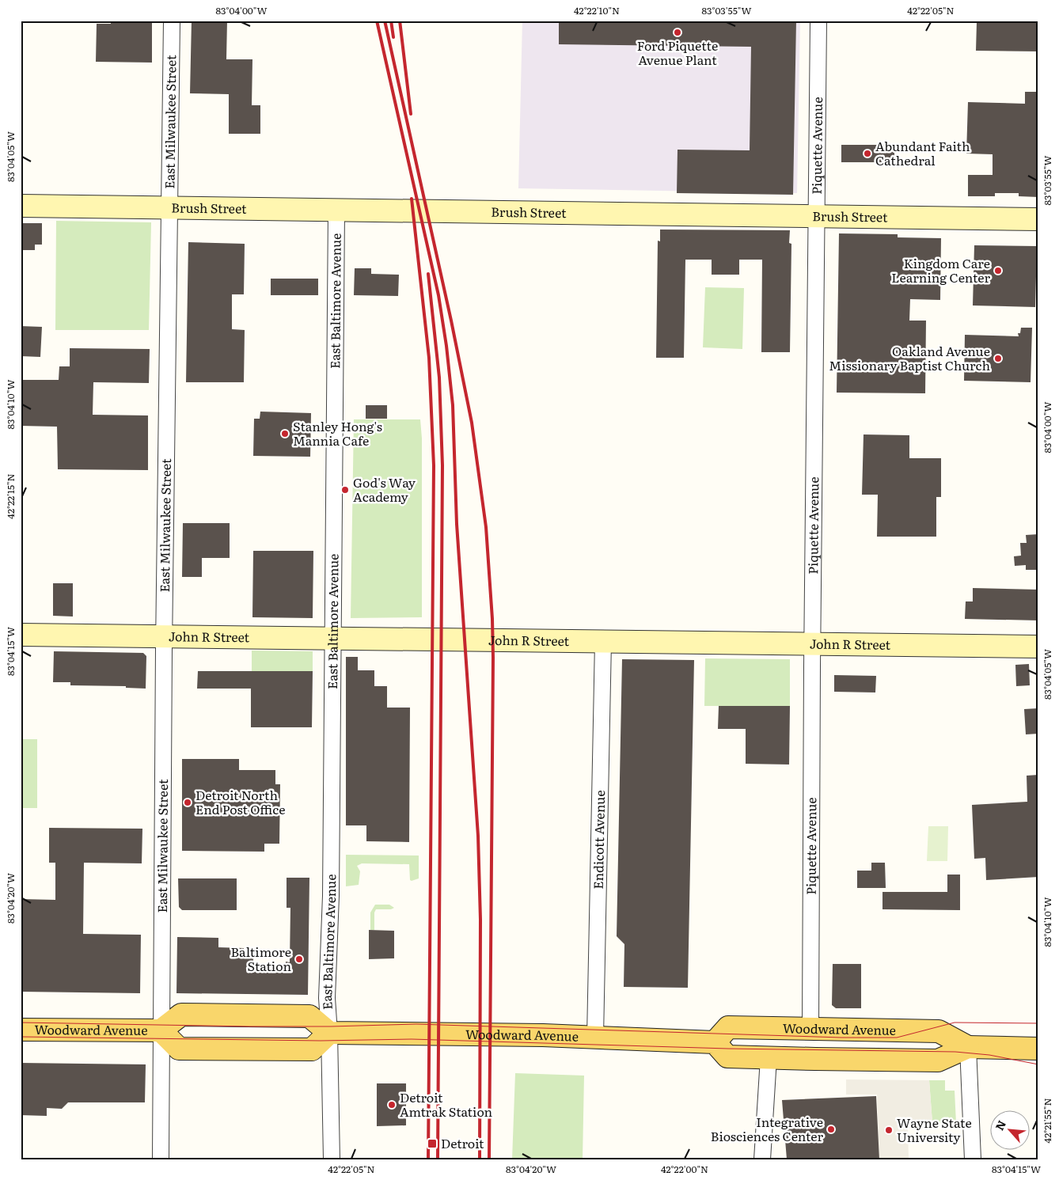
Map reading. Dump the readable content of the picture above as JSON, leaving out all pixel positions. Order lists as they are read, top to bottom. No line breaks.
{"streets":{"main road":["Woodward Avenue"],"street":["East Milwaukee Street","Piquette Avenue","Brush Street","East Baltimore Avenue","John R Street","Endicott Avenue"]},"crossings":[["East Milwaukee Street","Brush Street"],["East Milwaukee Street","John R Street"],["East Milwaukee Street","Woodward Avenue"],["Piquette Avenue","Brush Street"],["Piquette Avenue","John R Street"],["Piquette Avenue","Woodward Avenue"],["Brush Street","East Baltimore Avenue"],["East Baltimore Avenue","John R Street"],["East Baltimore Avenue","Woodward Avenue"],["John R Street","Endicott Avenue"],["Endicott Avenue","Woodward Avenue"]],"places":{"other":["Ford Piquette Avenue Plant","Abundant Faith Cathedral","Kingdom Care Learning Center","Oakland Avenue Missionary Baptist Church","Stanley Hong's Mannia Cafe","God's Way Academy","Detroit North End Post Office","Baltimore Station","Detroit Amtrak Station","Integrative Biosciences Center","Wayne State University"],"transit":["Detroit"]},"north":"top left","coordinates":["83°04'00\"W","42°22'10\"N","83°03'55\"W","42°22'05\"N","83°04'05\"W","83°04'10\"W","42°22'15\"N","83°04'15\"W","83°04'20\"W","42°21'55\"N","42°22'00\"N"]}
